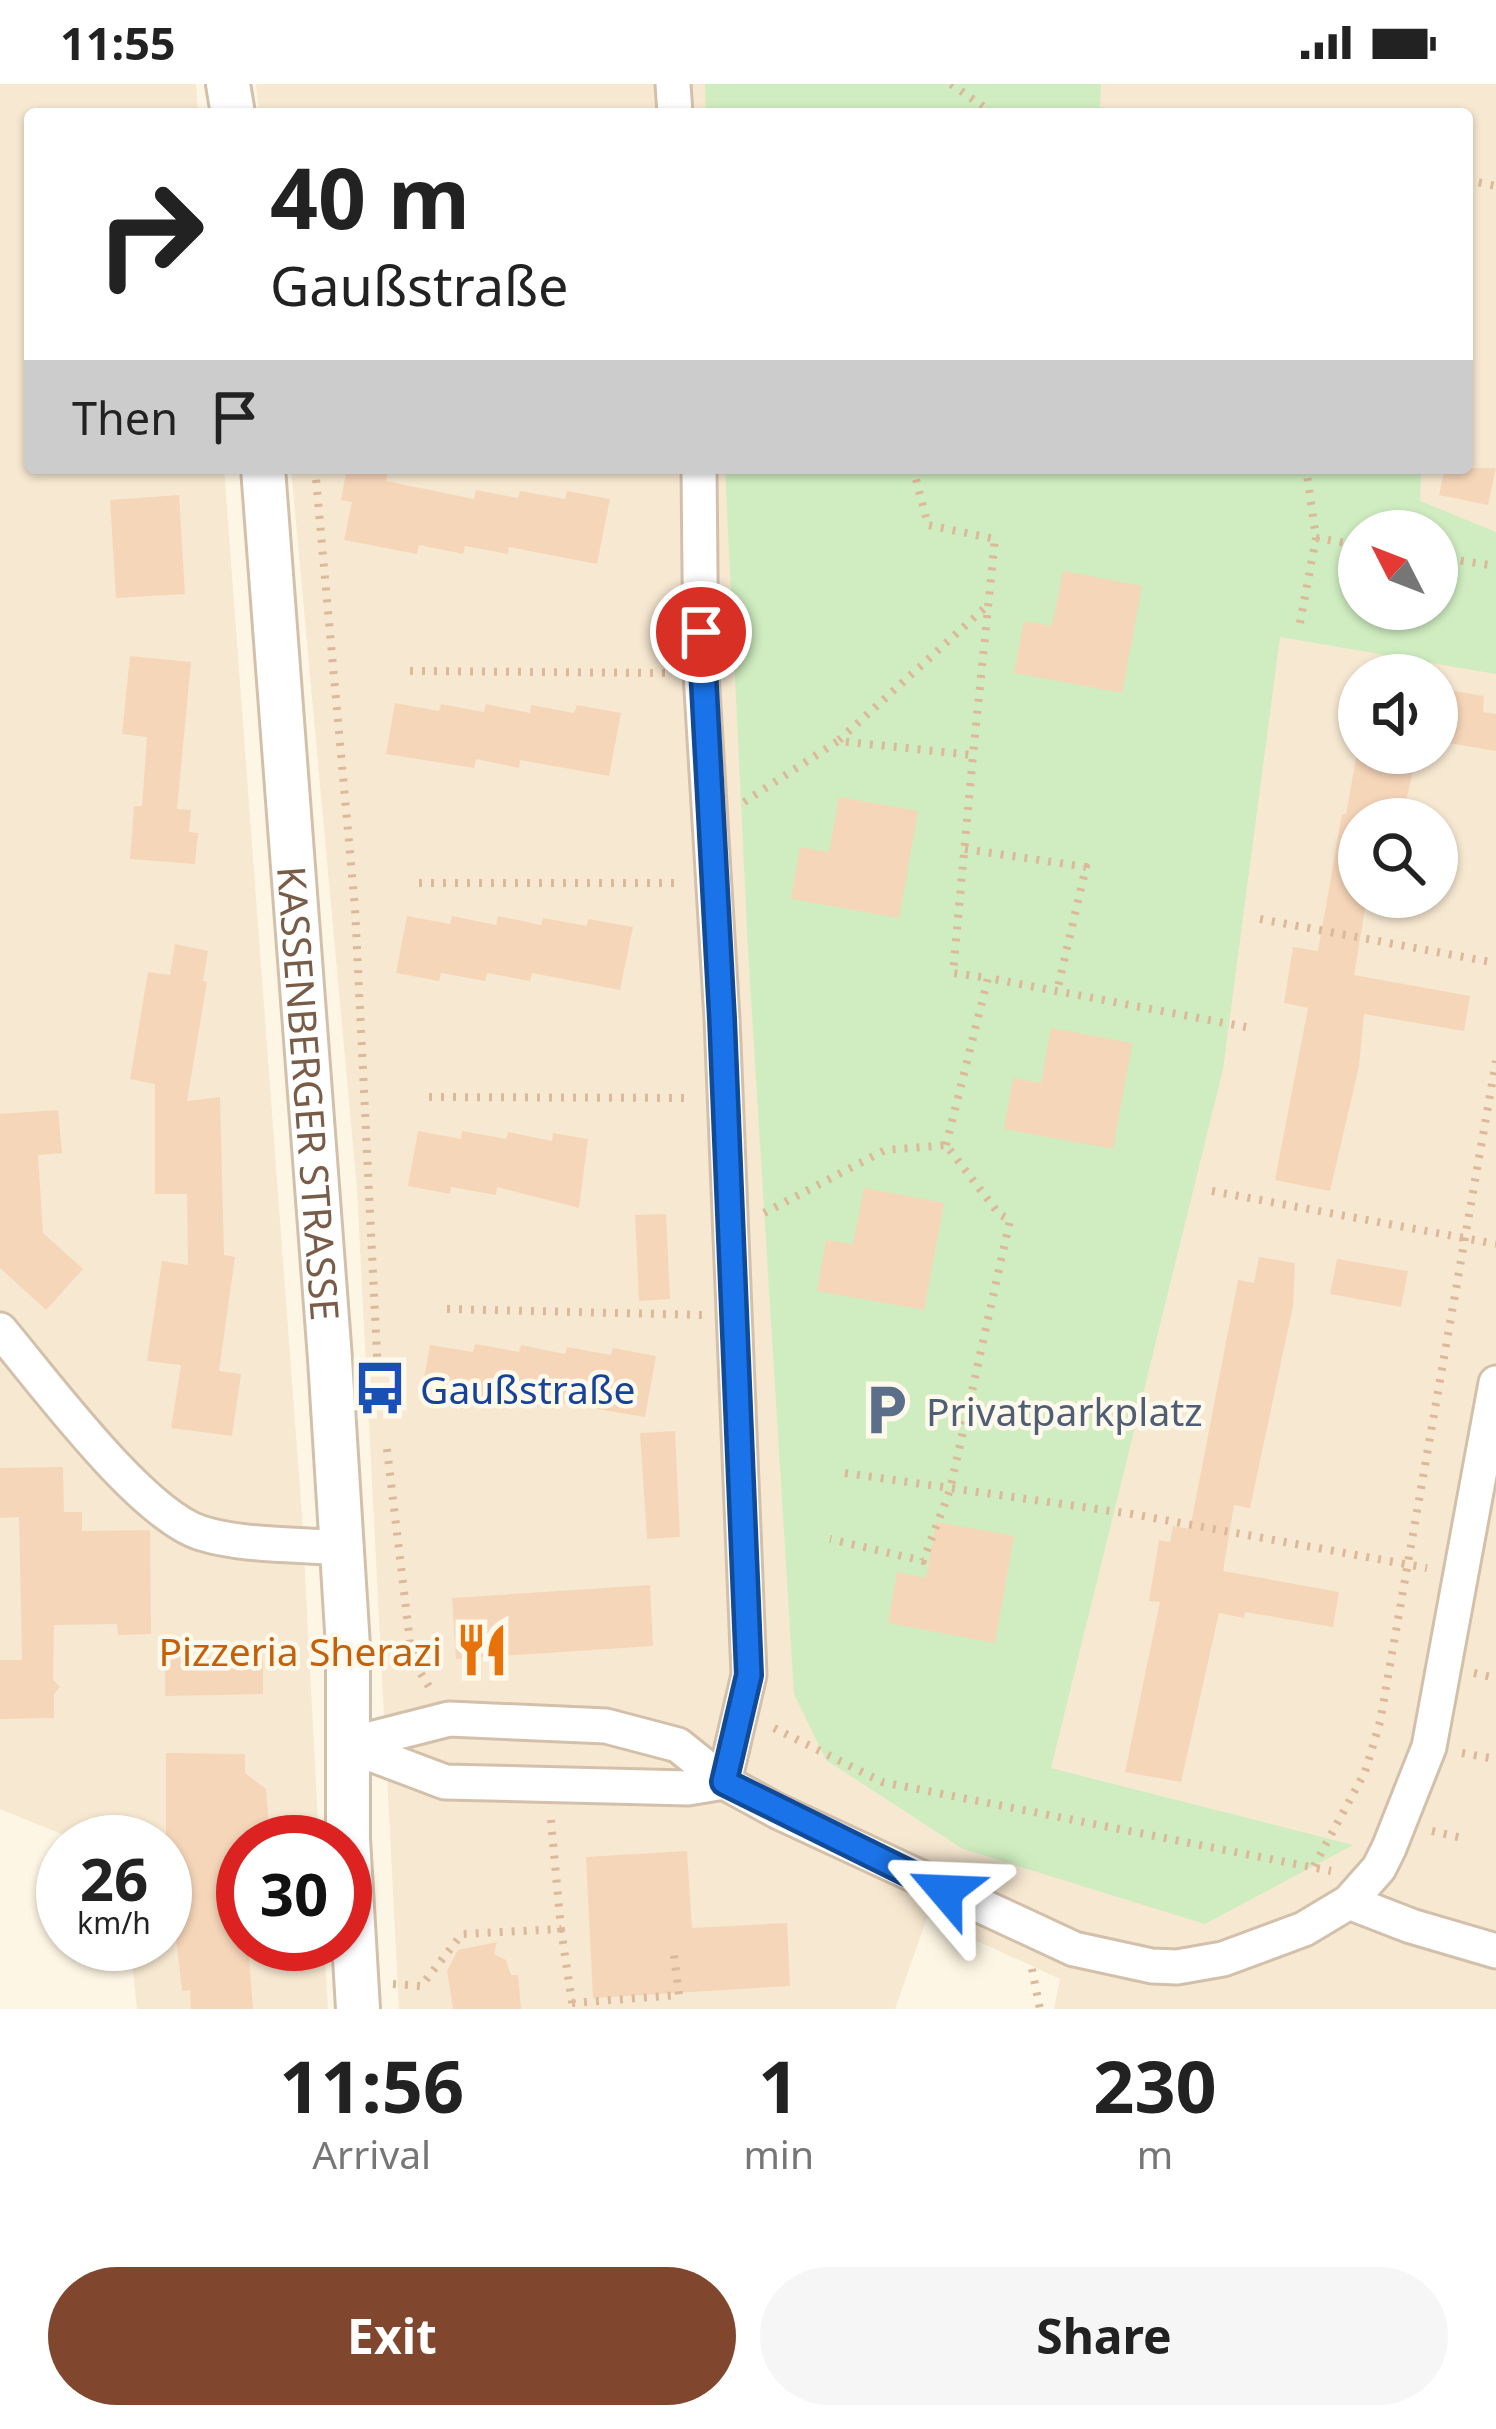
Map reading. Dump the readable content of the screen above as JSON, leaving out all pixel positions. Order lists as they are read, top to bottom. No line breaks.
{"streets":{"street":["KASSENBERGER STRASSE"]},"places":{"bus stop":["Gaußstraße"],"parking":["Privatparkplatz"],"restaurant":["Pizzeria Sherazi"]},"north":"top left","page":{"status":"11:55","turn":["40 m","Gaußstraße"],"then":"Then","speed":"26 km/h","limit":"30","eta":["11:56","Arrival","1","min","230","m"],"buttons":["Exit","Share"]}}
